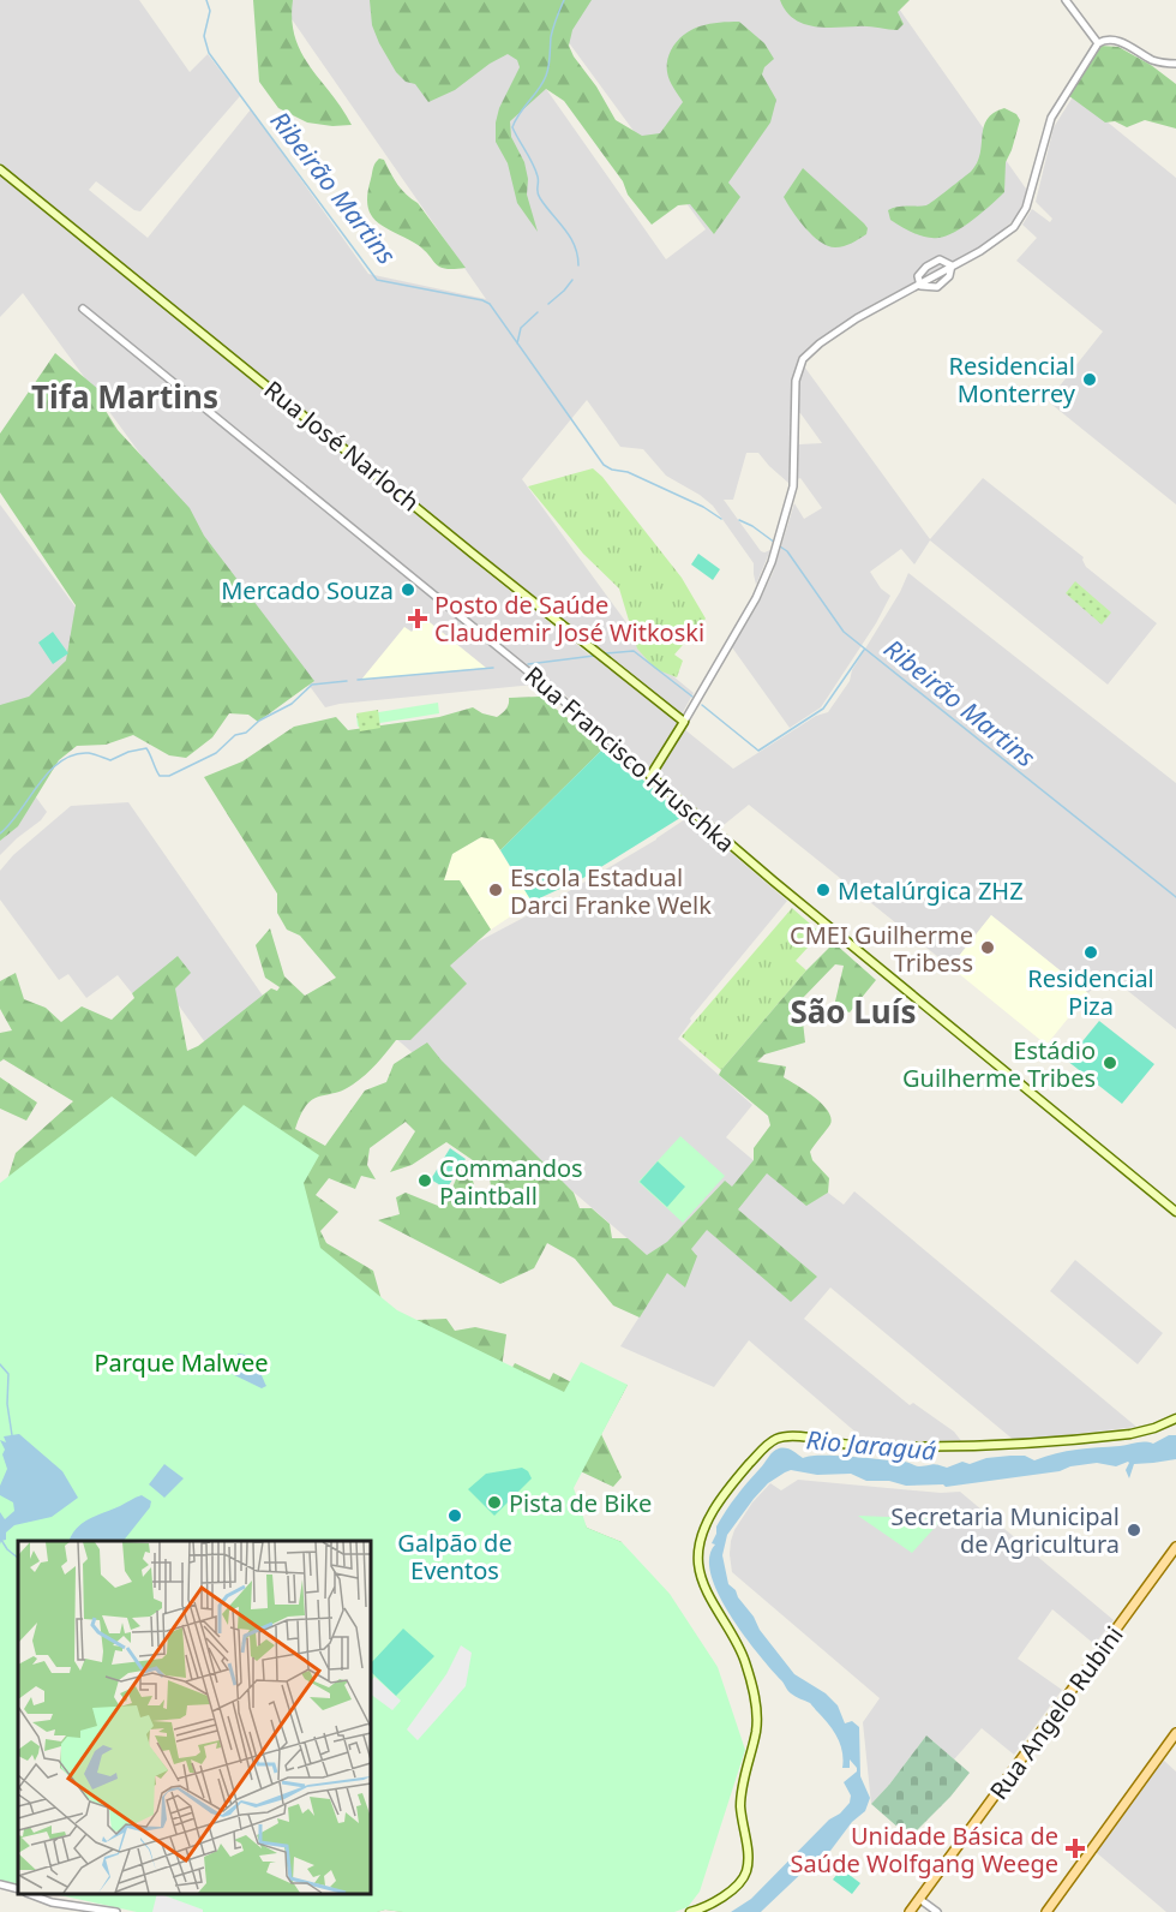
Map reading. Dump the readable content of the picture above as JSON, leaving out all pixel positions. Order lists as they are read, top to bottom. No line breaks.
{"streets":{"main road":["Rua José Narloch","Rua Francisco Hruschka","Rua Angelo Rubini"]},"districts":["Tifa Martins","São Luís"],"water":["Ribeirão Martins","Rio Jaraguá"],"parks":["Parque Malwee"],"places":{"other":["Residencial Monterrey","Mercado Souza","Escola Estadual Darci Franke Welk","Metalúrgica ZHZ","CMEI Guilherme Tribess","Residencial Piza","Estádio Guilherme Tribes","Commandos Paintball","Pista de Bike","Galpão de Eventos","Secretaria Municipal de Agricultura"],"health":["Posto de Saúde Claudemir José Witkoski","Unidade Básica de Saúde Wolfgang Weege"]}}
